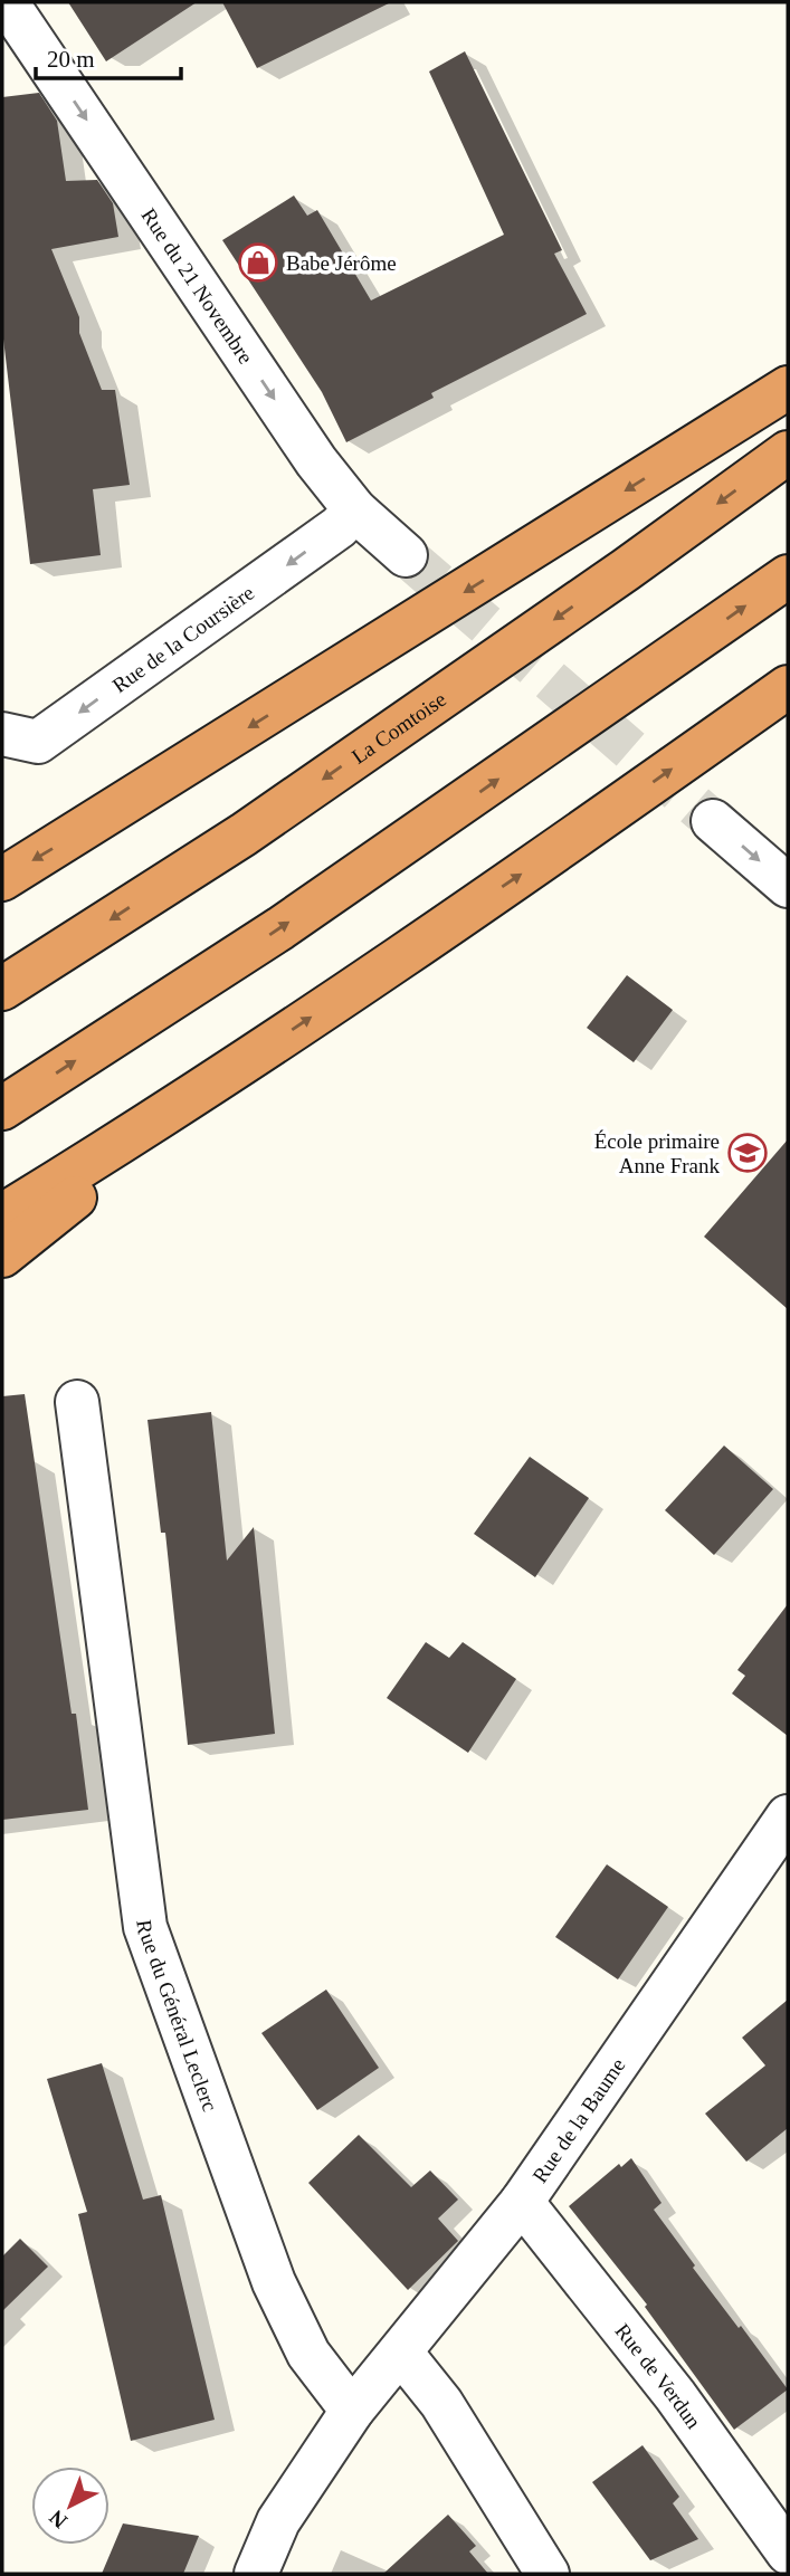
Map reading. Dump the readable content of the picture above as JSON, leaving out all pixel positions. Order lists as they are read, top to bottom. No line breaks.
{"streets":{"highway":["La Comtoise"],"street":["Rue du 21 Novembre","Rue de la Coursière","Rue du Général Leclerc","Rue de la Baume","Rue de Verdun"]},"crossings":[["Rue du 21 Novembre","Rue de la Coursière"],["Rue du Général Leclerc","Rue de la Baume"],["Rue de la Baume","Rue de Verdun"]],"one_way":["Rue du 21 Novembre","Rue de la Coursière"],"places":{"shop":["Babe Jérôme"],"school or university":["École primaire Anne Frank"]},"scale_bar":"20 m","north":"bottom left"}
